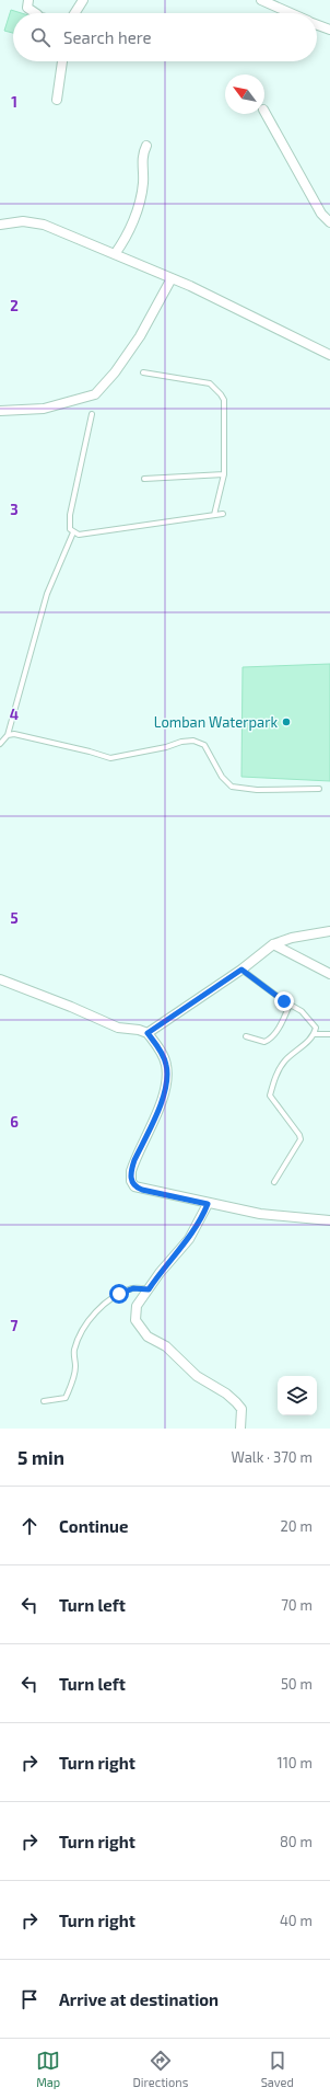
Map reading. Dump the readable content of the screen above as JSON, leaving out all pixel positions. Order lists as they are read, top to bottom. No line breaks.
{"places":["Lomban Waterpark"],"north":"top left","page":{"search":"Search here","heading":["5 min","Walk · 370 m"],"list":[["Continue","20 m"],["Turn left","70 m"],["Turn left","50 m"],["Turn right","110 m"],["Turn right","80 m"],["Turn right","40 m"],"Arrive at destination"],"nav":["Map","Directions","Saved"]},"grid":{"rows":["1","2","3","4","5","6","7"]}}
